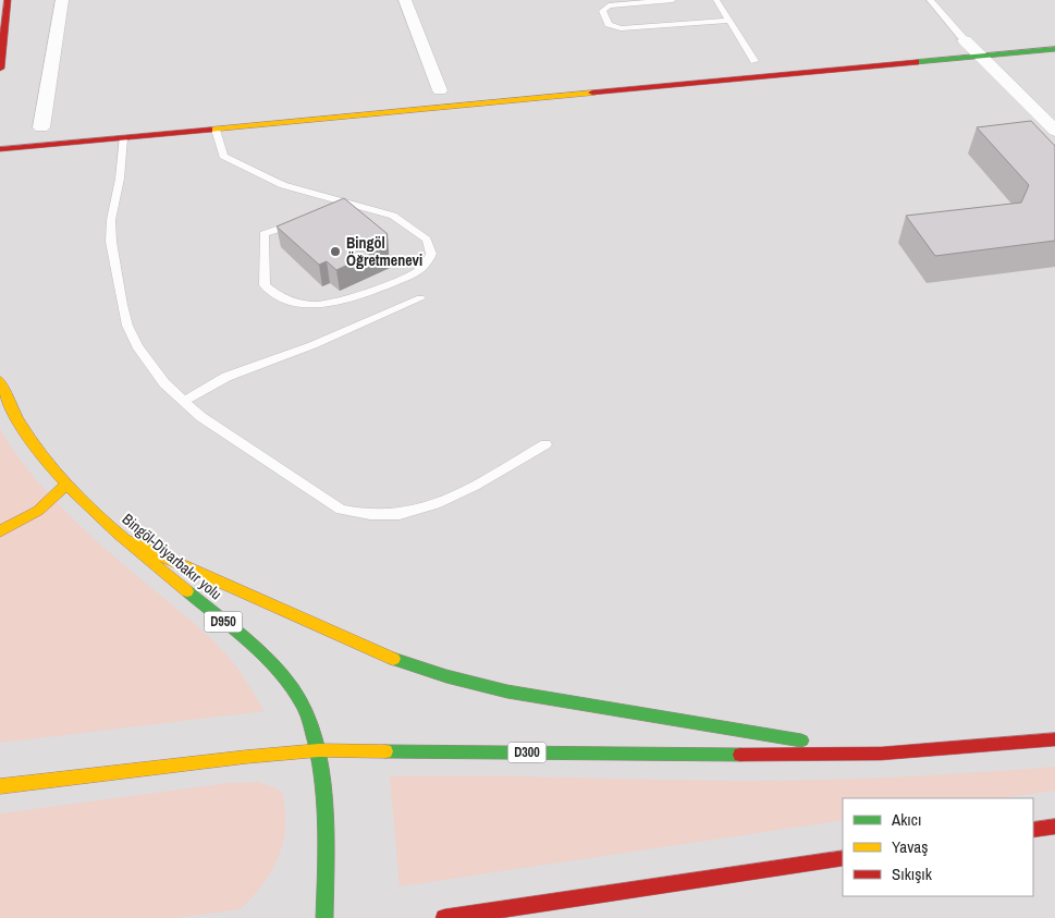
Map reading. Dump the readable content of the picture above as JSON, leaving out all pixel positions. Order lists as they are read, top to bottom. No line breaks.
{"streets":{"main road":["Bingöl-Diyarbakır yolu","D950","D300"]},"crossings":[["Bingöl-Diyarbakır yolu","D300"]],"places":["Bingöl Öğretmenevi"],"legend":["Akıcı","Yavaş","Sıkışık"]}
